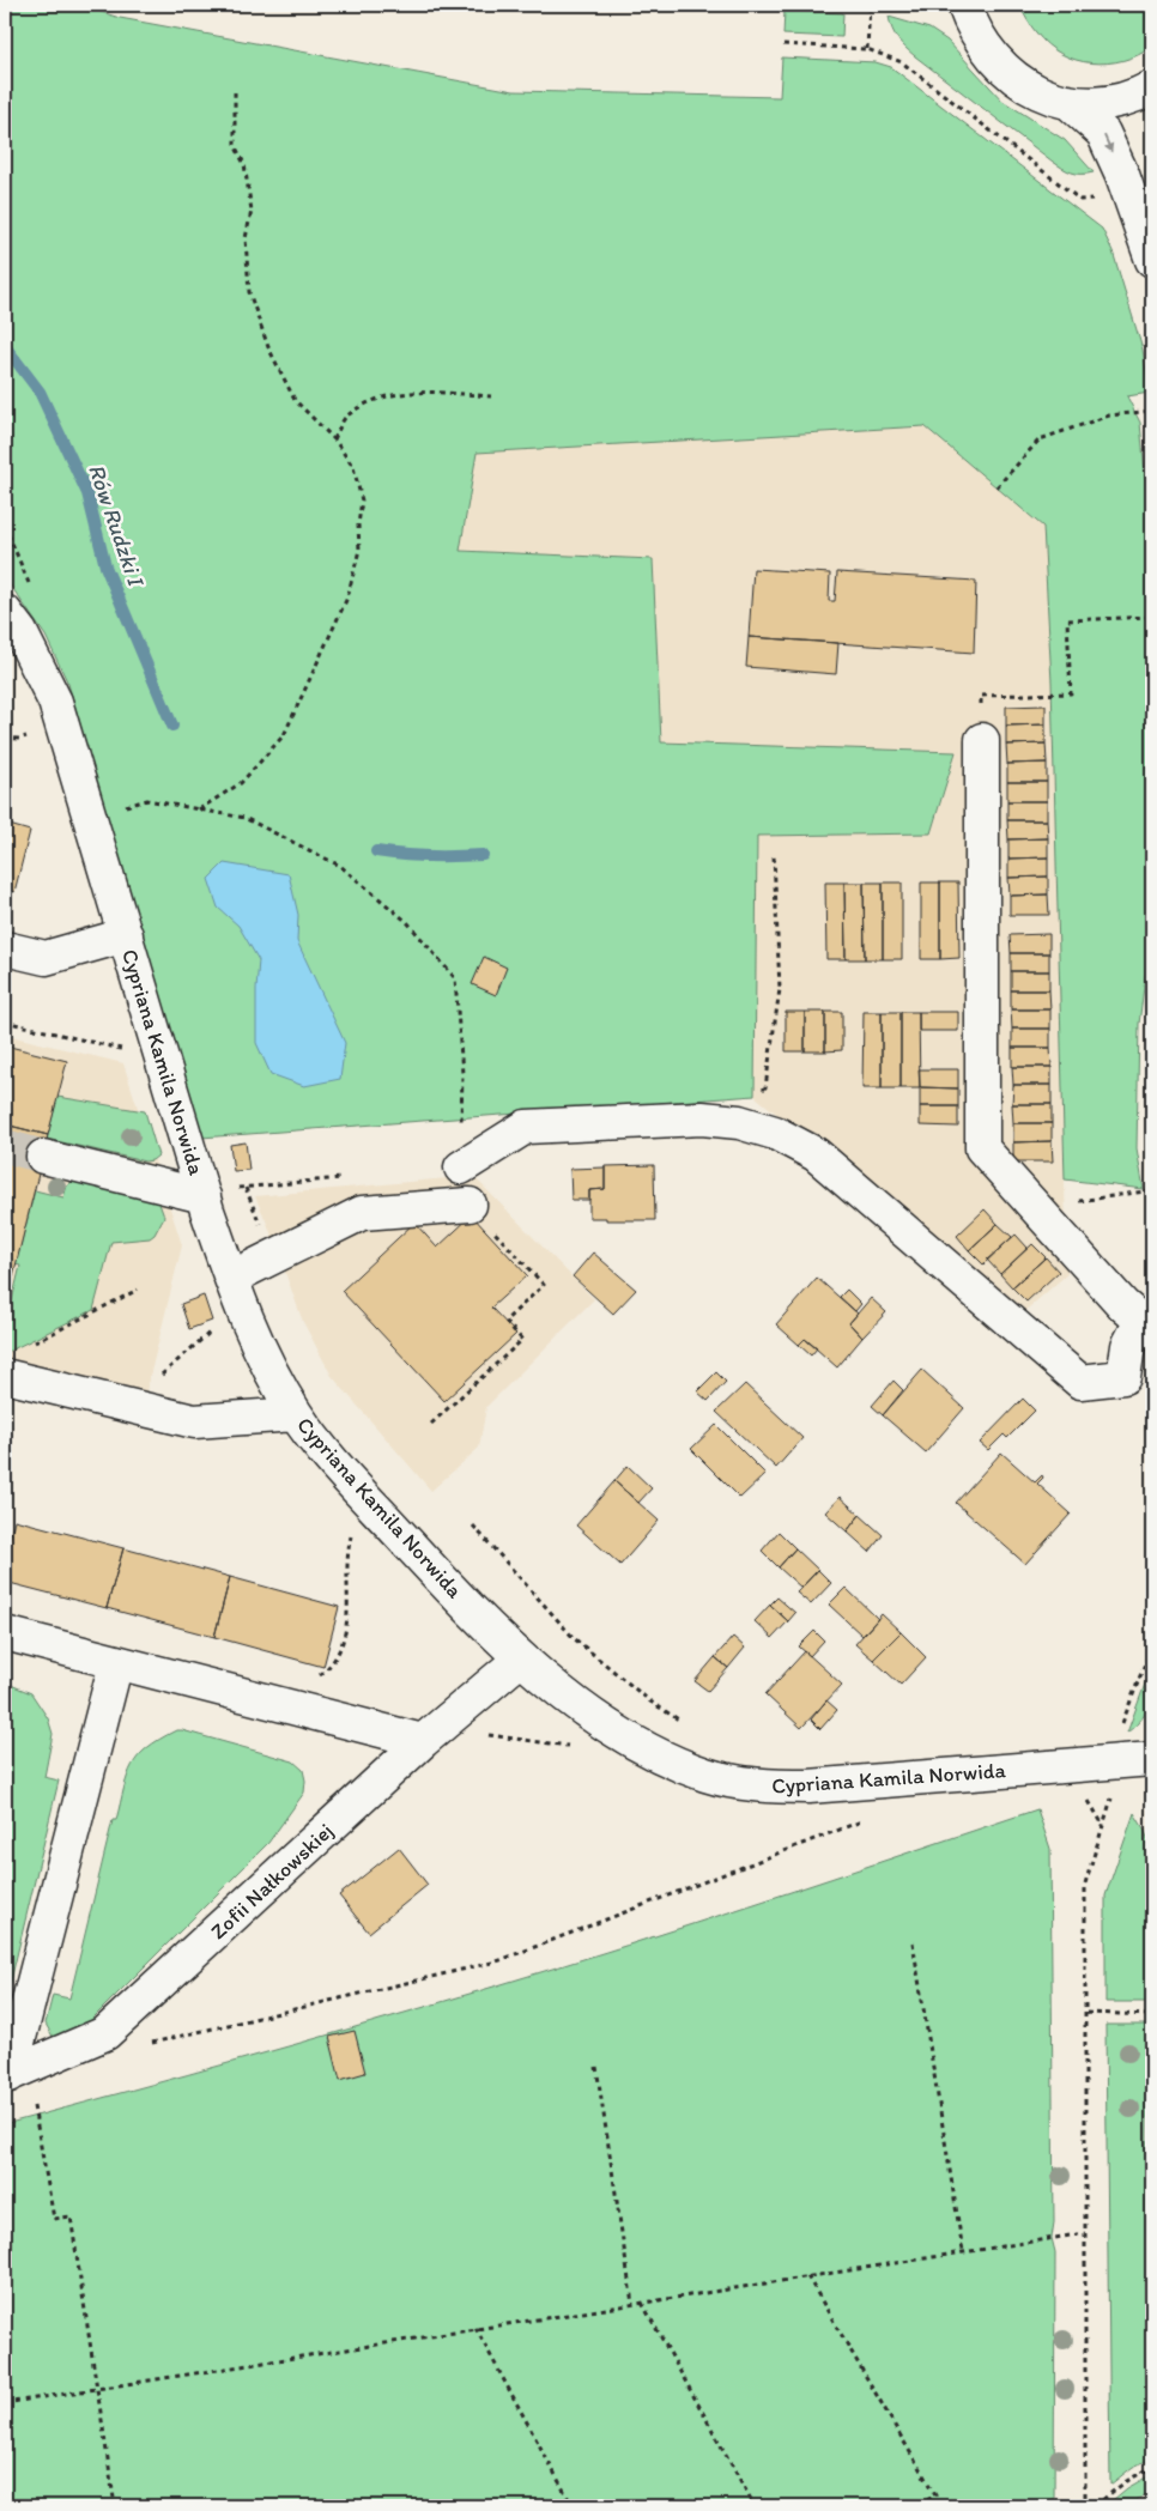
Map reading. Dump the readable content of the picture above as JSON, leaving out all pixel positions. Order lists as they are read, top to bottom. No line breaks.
{"streets":{"street":["Cypriana Kamila Norwida","Zofii Nałkowskiej"]},"crossings":[["Cypriana Kamila Norwida","Zofii Nałkowskiej"]],"water":["Rów Rudzki I"]}
